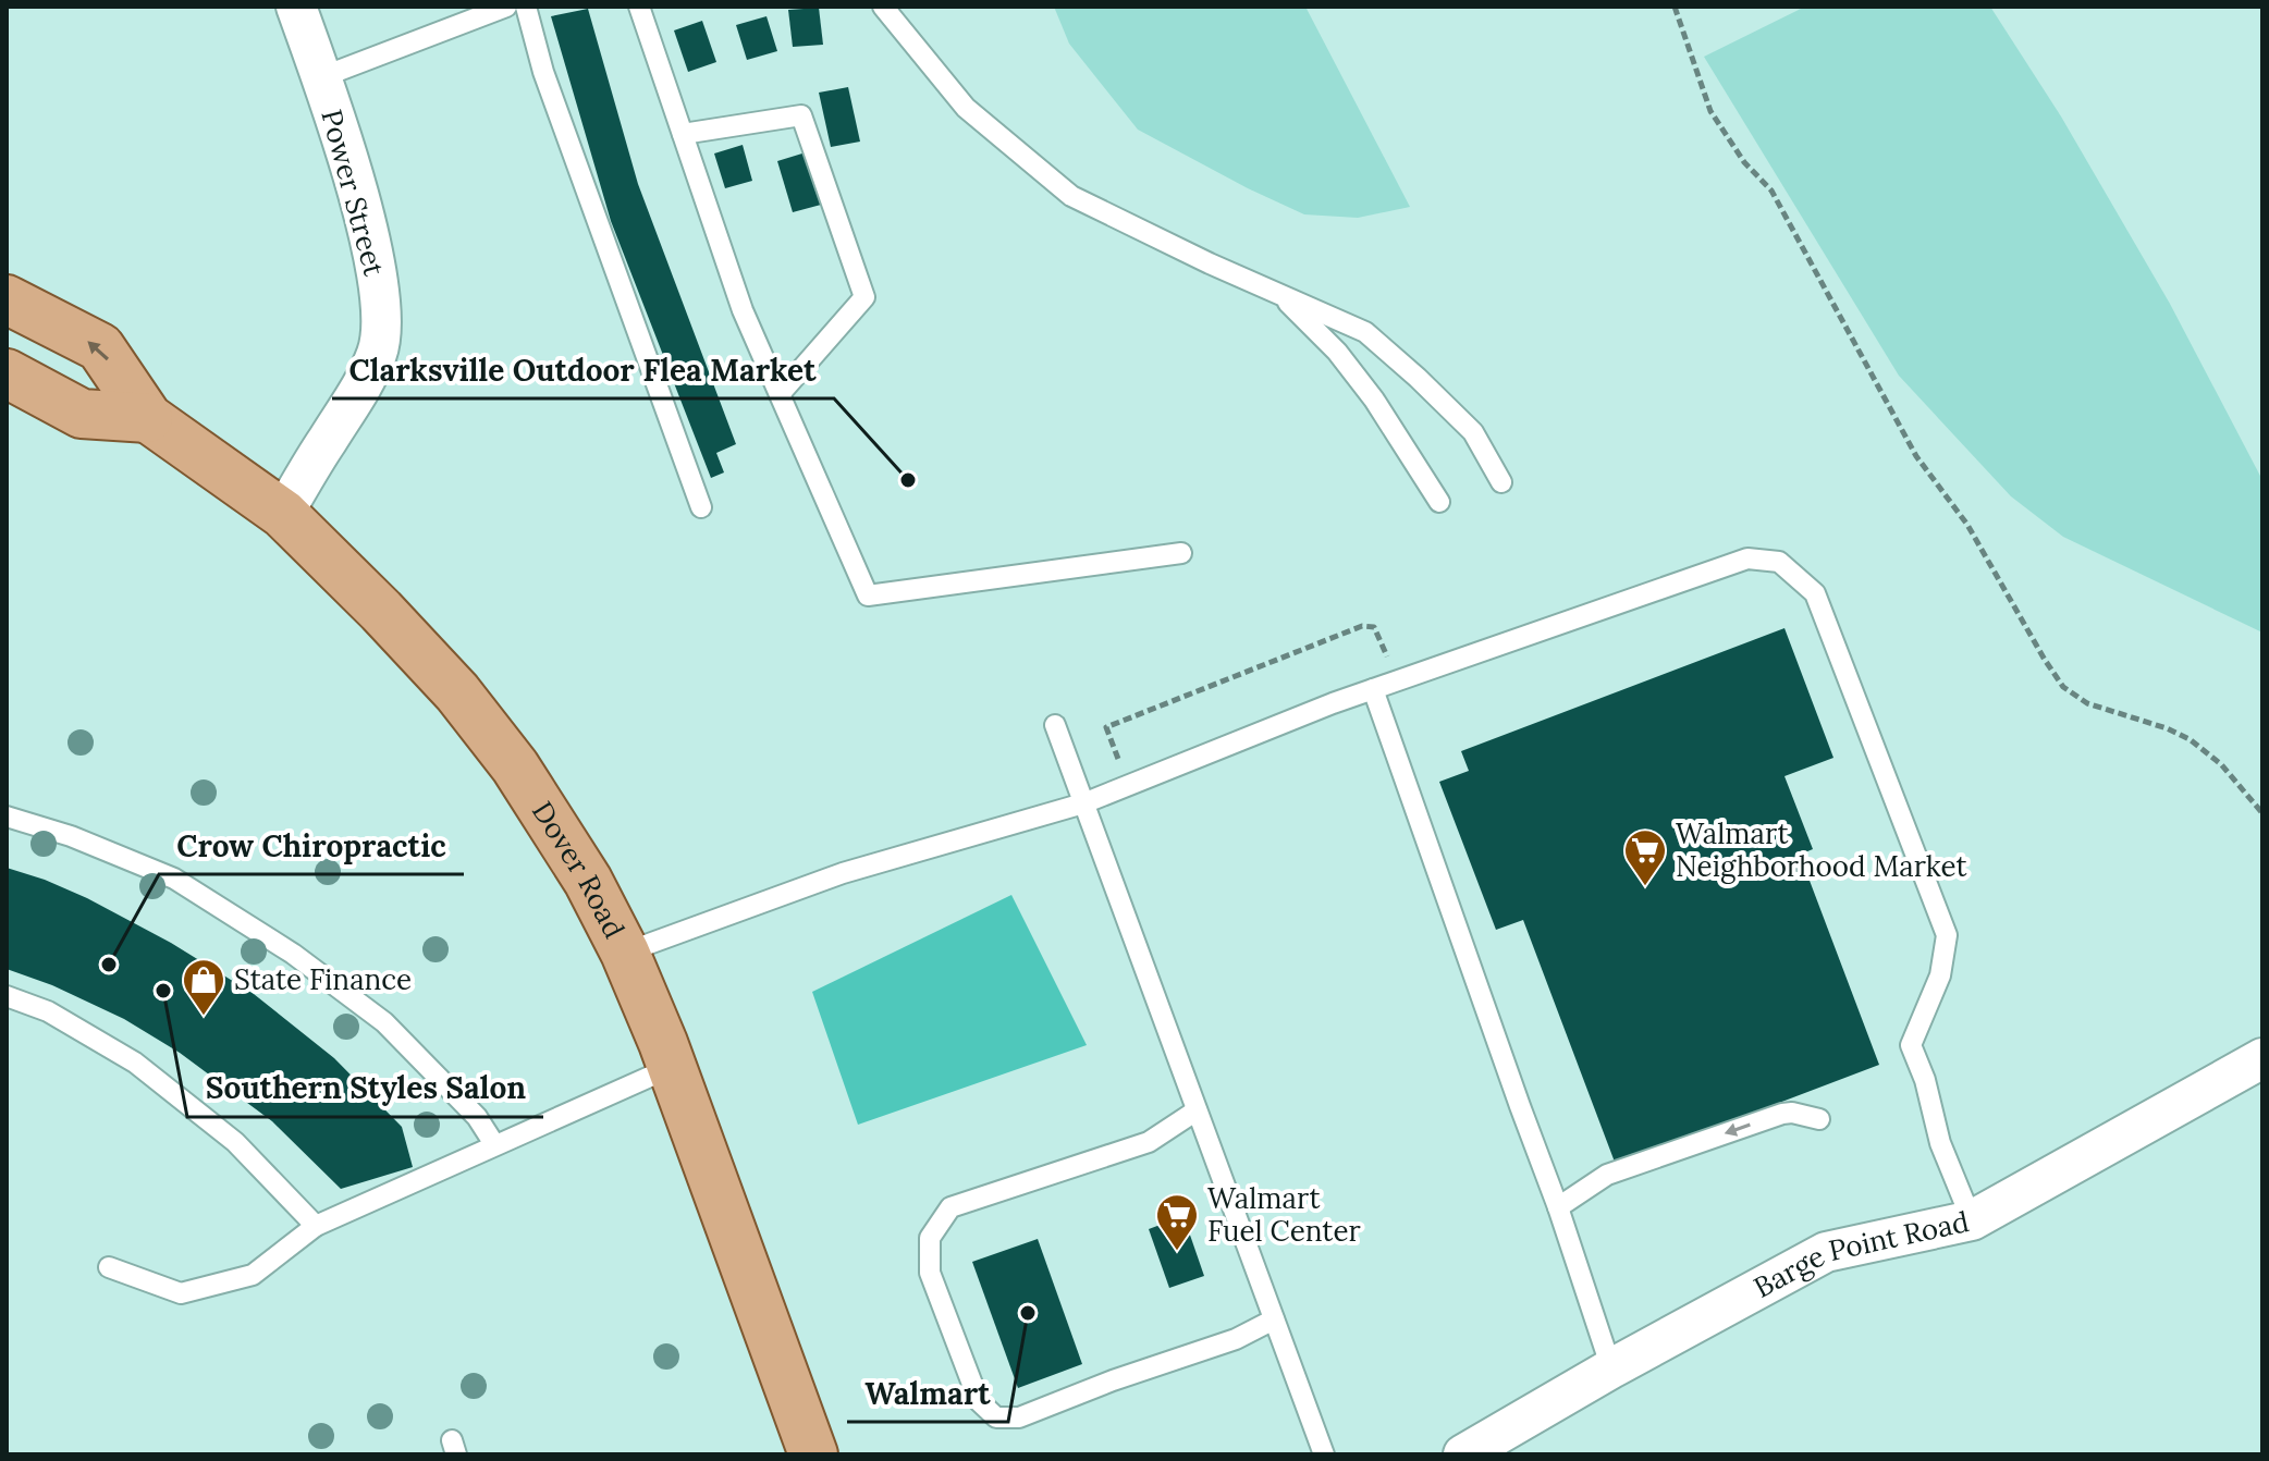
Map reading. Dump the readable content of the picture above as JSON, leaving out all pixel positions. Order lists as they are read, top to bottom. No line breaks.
{"streets":{"main road":["Dover Road"],"street":["Power Street","Barge Point Road"]},"crossings":[["Power Street","Dover Road"]],"places":{"other":["Clarksville Outdoor Flea Market","Crow Chiropractic","Southern Styles Salon","Walmart"],"supermarket":["Walmart Neighborhood Market","Walmart Fuel Center"],"shop":["State Finance"]}}
